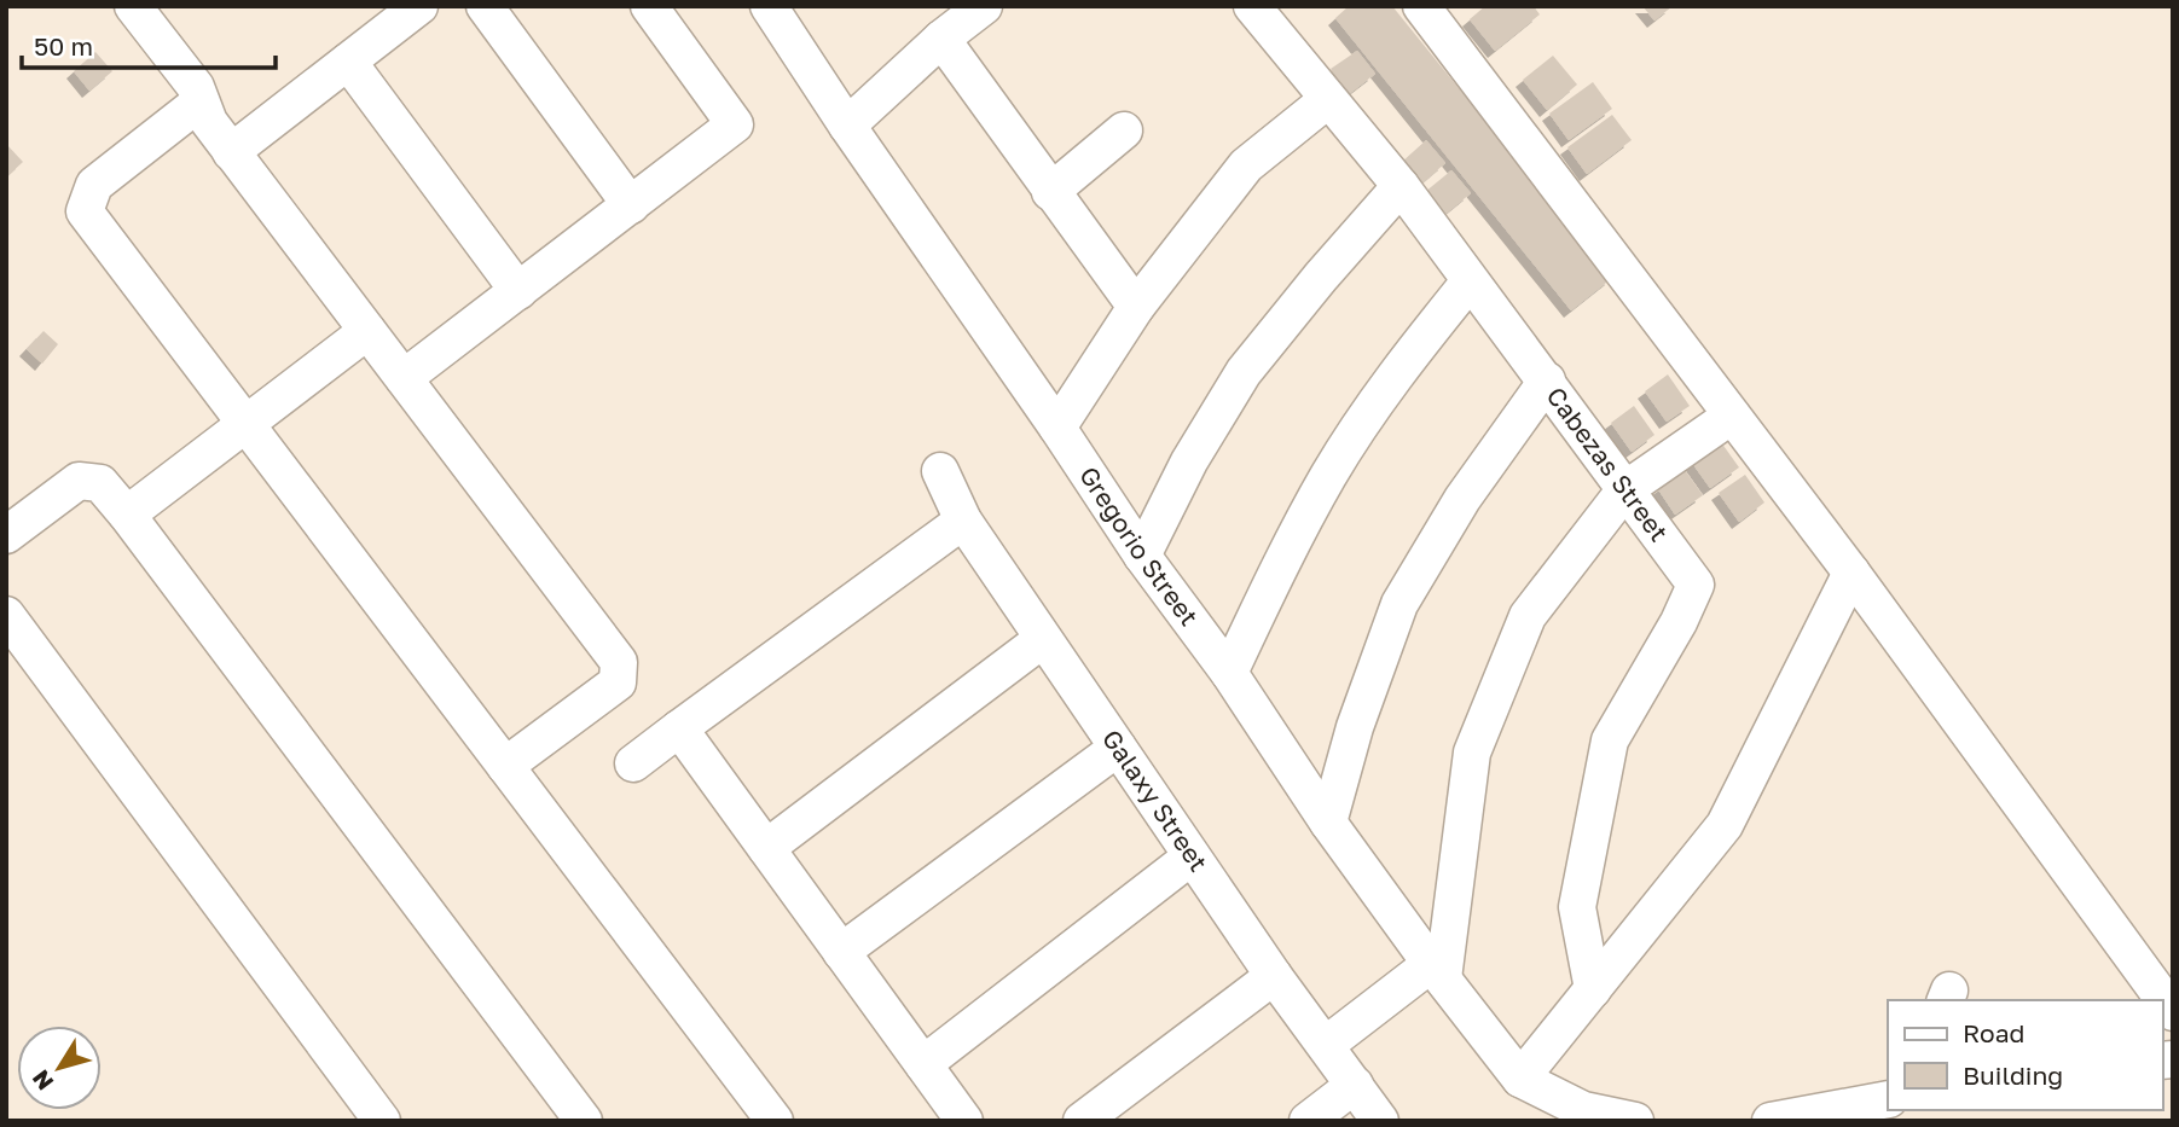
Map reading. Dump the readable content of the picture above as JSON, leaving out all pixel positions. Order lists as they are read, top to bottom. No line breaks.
{"streets":{"street":["Cabezas Street","Gregorio Street","Galaxy Street"]},"legend":["Road","Building"],"scale_bar":"50 m","north":"bottom left"}
